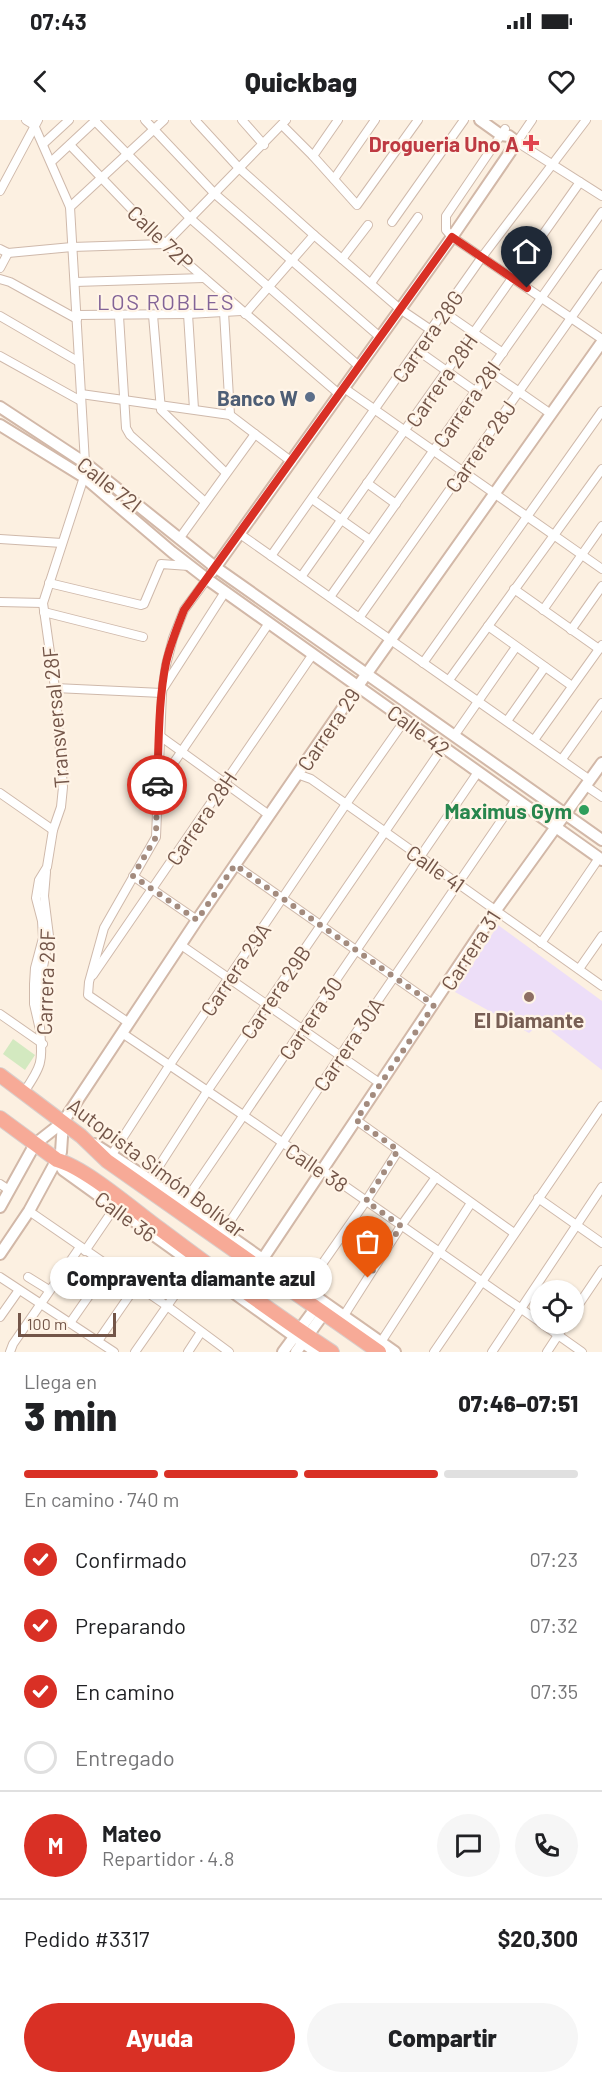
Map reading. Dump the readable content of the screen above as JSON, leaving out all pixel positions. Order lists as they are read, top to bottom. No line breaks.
{"streets":{"highway":["Autopista Simón Bolívar"],"street":["Calle 72P","Carrera 28G","Carrera 28H","Carrera 28I","Carrera 28J","Calle 72I","Transversal 28F","Carrera 29","Calle 42","Calle 41","Carrera 31","Carrera 29A","Carrera 28F","Carrera 29B","Carrera 30","Carrera 30A","Calle 38","Calle 36"]},"crossings":[["Calle 72P","Carrera 28G"],["Calle 72P","Carrera 28H"],["Calle 72P","Carrera 28I"],["Calle 72P","Carrera 28J"],["Calle 72P","Carrera 29"],["Calle 72P","Carrera 28F"],["Carrera 28H","Calle 42"],["Carrera 28H","Carrera 28F"],["Calle 72I","Transversal 28F"],["Calle 72I","Calle 42"],["Calle 72I","Carrera 28F"],["Transversal 28F","Carrera 28F"],["Carrera 29","Calle 42"],["Carrera 29","Calle 41"],["Carrera 29","Carrera 28F"],["Carrera 29","Autopista Simón Bolívar"],["Carrera 29","Calle 38"],["Carrera 29","Calle 36"],["Calle 42","Carrera 31"],["Calle 42","Carrera 29A"],["Calle 42","Carrera 28F"],["Calle 42","Carrera 29B"],["Calle 42","Carrera 30"],["Calle 42","Carrera 30A"],["Calle 41","Carrera 31"],["Calle 41","Carrera 29A"],["Calle 41","Carrera 29B"],["Calle 41","Carrera 30"],["Calle 41","Carrera 30A"],["Carrera 31","Calle 38"],["Carrera 31","Calle 36"],["Carrera 29A","Autopista Simón Bolívar"],["Carrera 29A","Calle 38"],["Carrera 29A","Calle 36"],["Carrera 28F","Autopista Simón Bolívar"],["Carrera 29B","Calle 38"],["Carrera 29B","Calle 36"],["Carrera 30","Calle 38"],["Carrera 30","Calle 36"],["Carrera 30A","Autopista Simón Bolívar"],["Carrera 30A","Calle 38"],["Carrera 30A","Calle 36"],["Autopista Simón Bolívar","Calle 36"]],"districts":["LOS ROBLES"],"places":{"health":["Drogueria Uno A"],"other":["Banco W","Maximus Gym","El Diamante","Compraventa diamante azul"]},"scale_bar":"100 m","page":{"status":"07:43","header":"Quickbag","bubble":"Compraventa diamante azul","scale":"100 m","heading":["3 min","Llega en","07:46–07:51"],"panel":["Mateo","Repartidor · 4.8","Pedido #3317","$20,300"],"bar":"En camino · 740 m","list":[["Confirmado","07:23"],["Preparando","07:32"],["En camino","07:35"],"Entregado"],"round":"M","buttons":["Ayuda","Compartir"]}}
